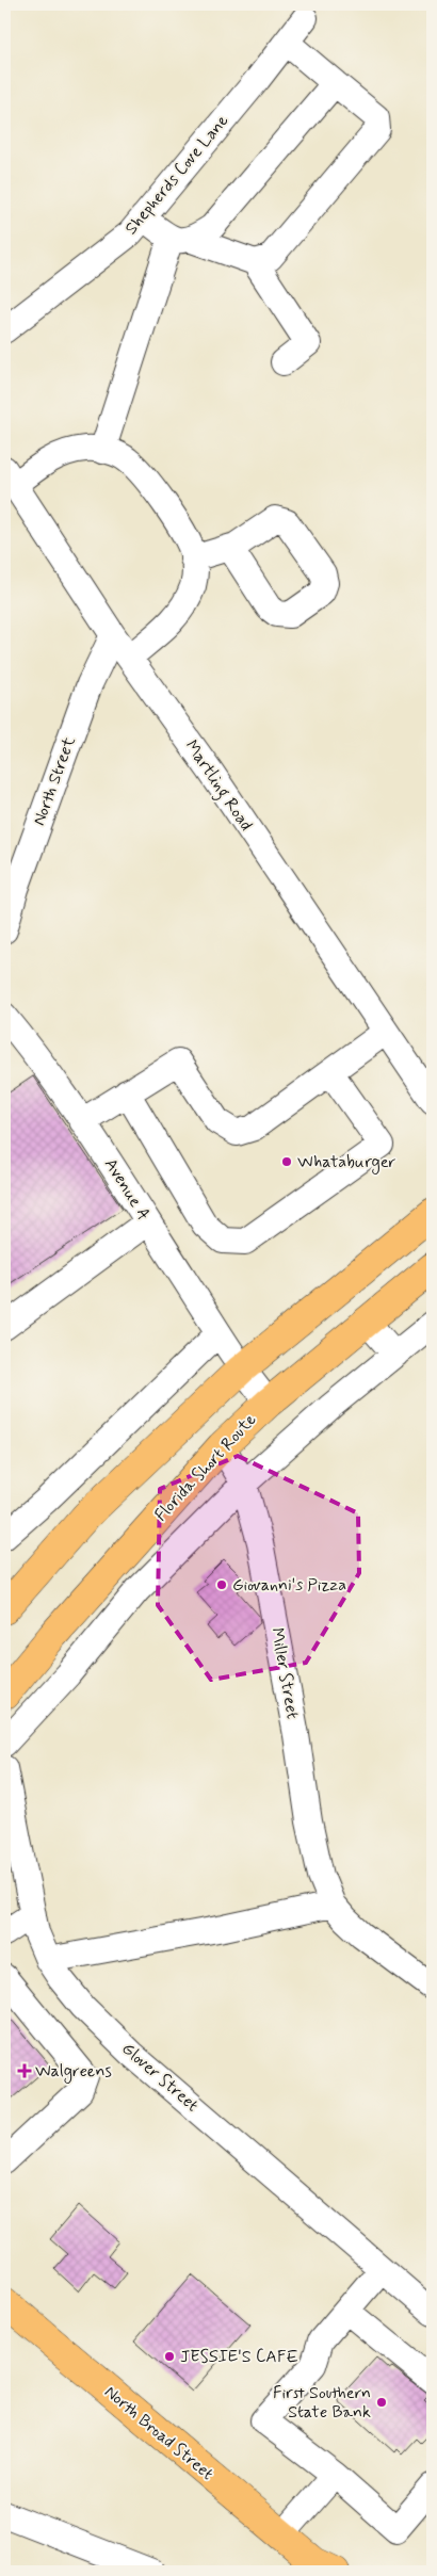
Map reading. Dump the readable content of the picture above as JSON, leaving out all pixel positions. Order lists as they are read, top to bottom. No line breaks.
{"streets":{"main road":["Florida Short Route","North Broad Street"],"street":["Shepherds Cove Lane","North Street","Martling Road","Avenue A","Miller Street","Glover Street"]},"crossings":[["North Street","Martling Road"],["Avenue A","Florida Short Route"],["Florida Short Route","Miller Street"]],"places":{"other":["Whataburger","Giovanni's Pizza","JESSIE'S CAFE","First Southern State Bank"],"health":["Walgreens"]}}
